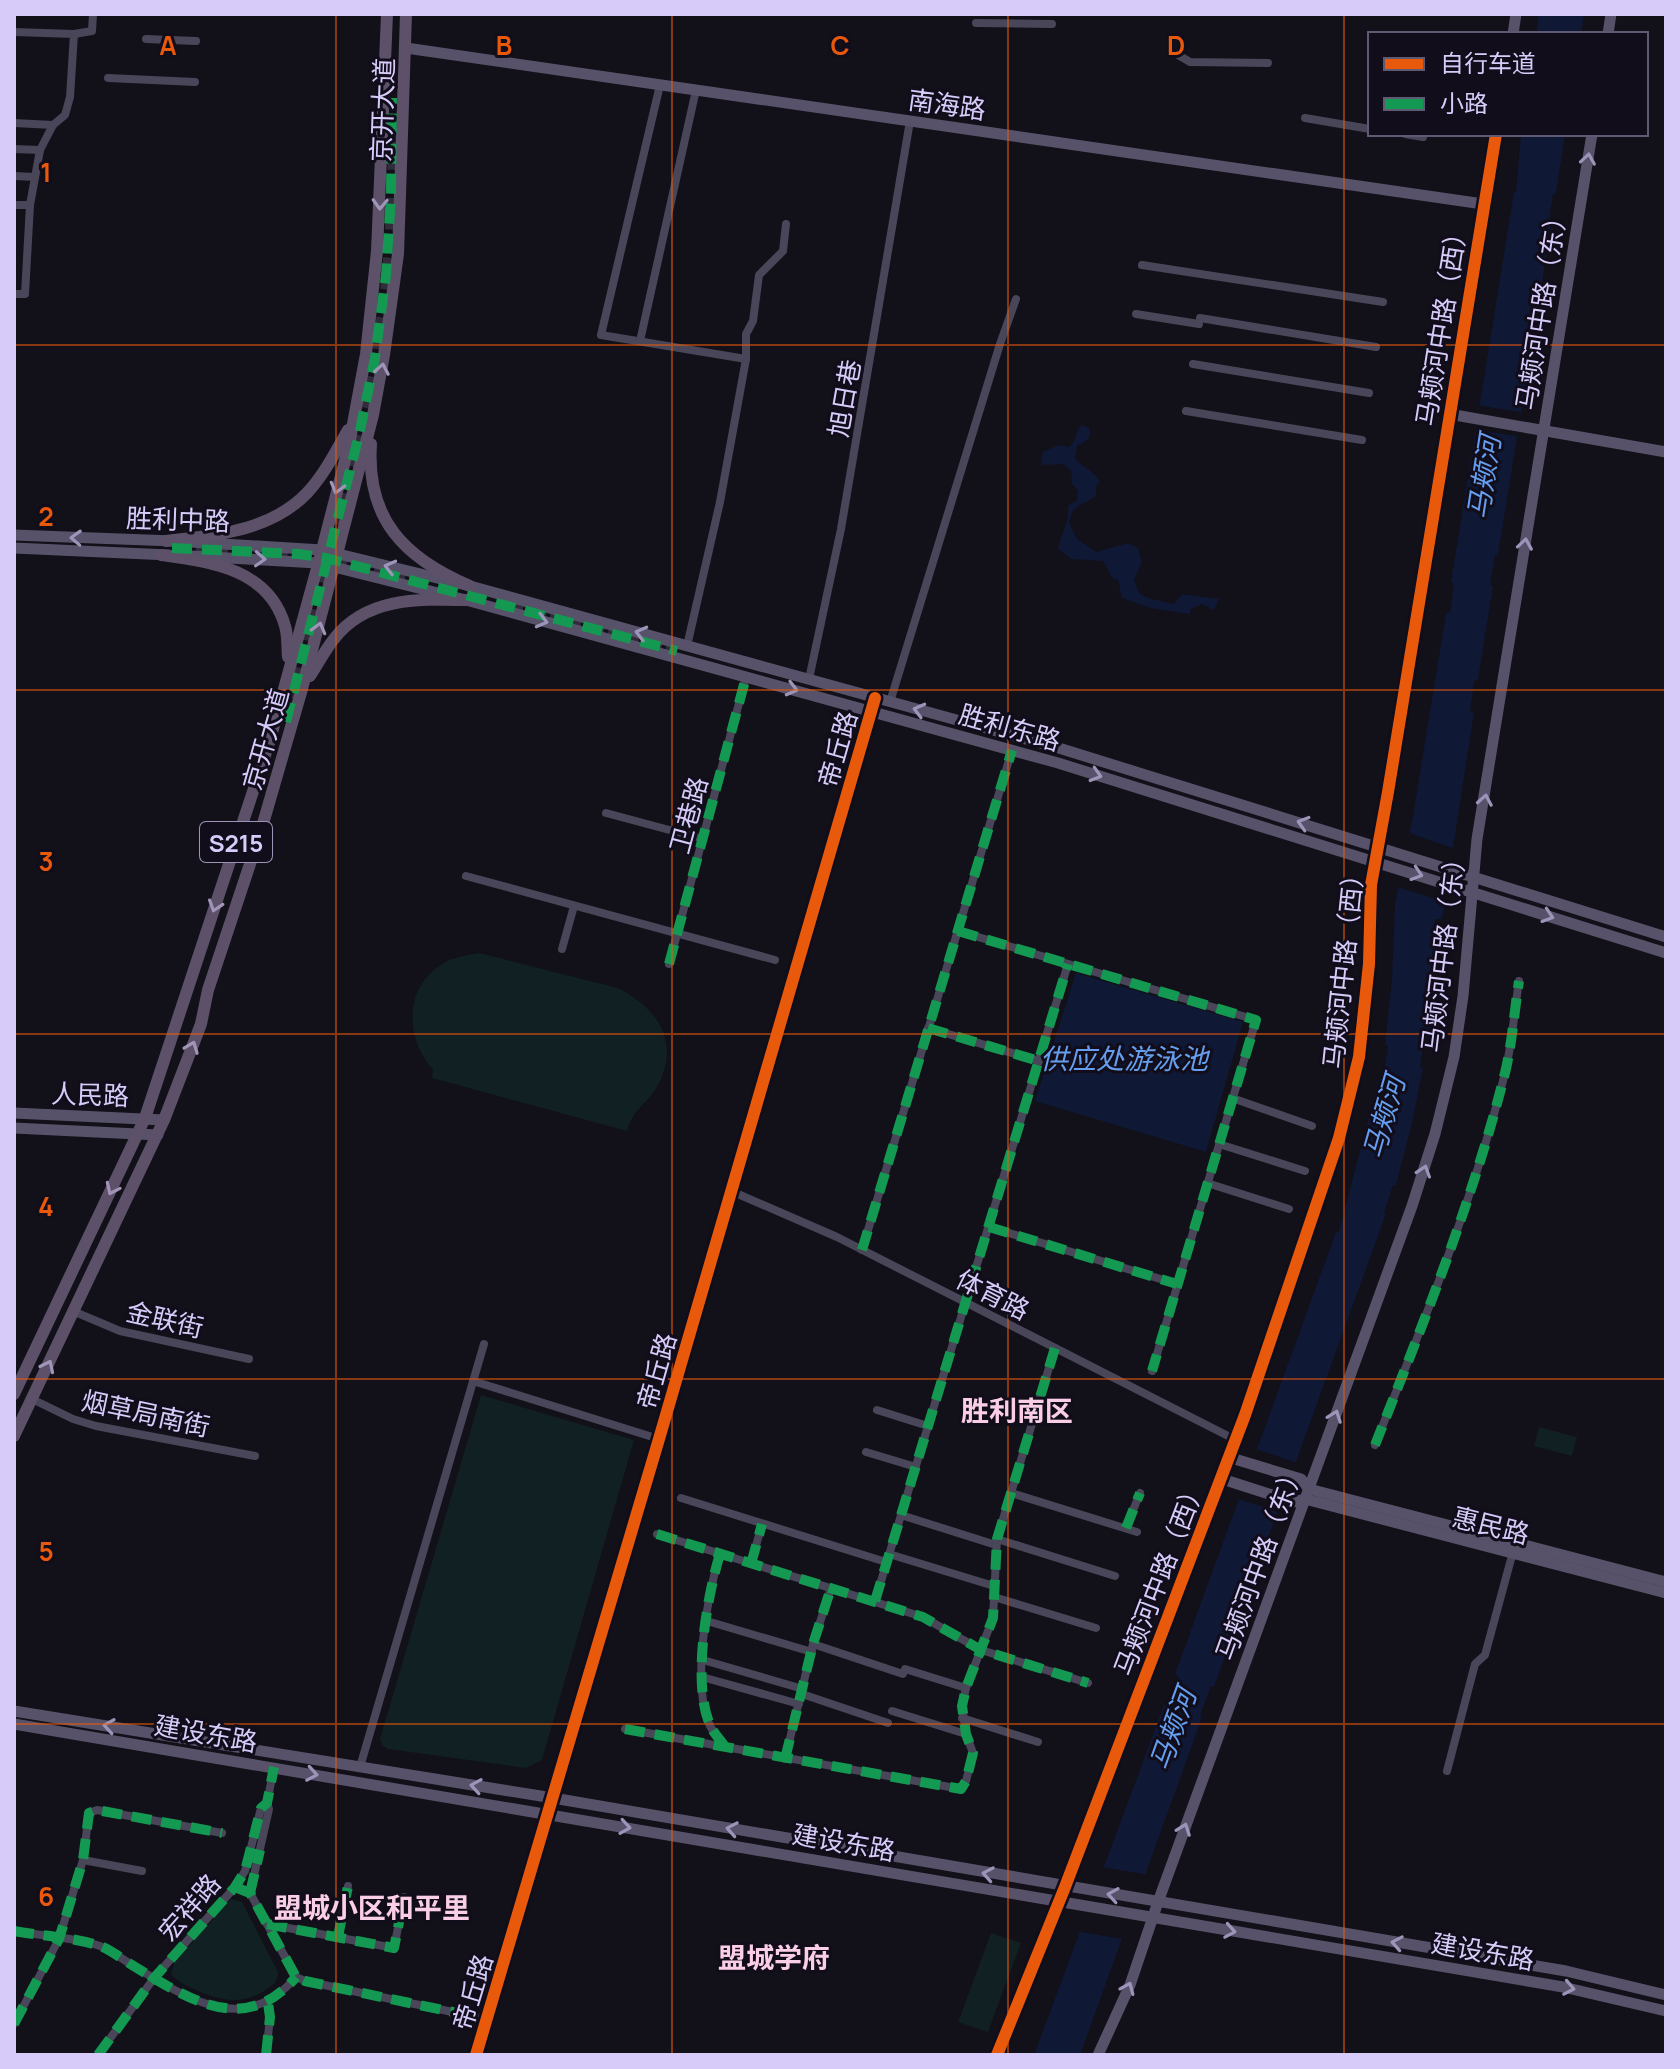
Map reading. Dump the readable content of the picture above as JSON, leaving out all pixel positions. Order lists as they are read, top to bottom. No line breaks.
{"streets":{"main road":["京开大道","S215"],"street":["南海路","马颊河中路（东）","马颊河中路（西）","旭日巷","胜利中路","胜利东路","帝丘路","卫巷路","人民路","体育路","金联街","烟草局南街","惠民路","建设东路","宏祥路"]},"crossings":[["南海路","京开大道"],["南海路","马颊河中路（西）"],["南海路","旭日巷"],["京开大道","胜利中路"],["京开大道","胜利东路"],["京开大道","人民路"],["京开大道","金联街"],["京开大道","烟草局南街"],["马颊河中路（东）","胜利东路"],["马颊河中路（东）","惠民路"],["马颊河中路（东）","建设东路"],["马颊河中路（西）","胜利东路"],["马颊河中路（西）","体育路"],["马颊河中路（西）","惠民路"],["马颊河中路（西）","建设东路"],["旭日巷","胜利东路"],["胜利中路","胜利东路"],["胜利东路","帝丘路"],["胜利东路","卫巷路"],["帝丘路","体育路"],["帝丘路","建设东路"],["建设东路","宏祥路"]],"one_way":["马颊河中路（东）"],"districts":["胜利南区","盟城小区和平里","盟城学府"],"water":["马颊河","供应处游泳池"],"legend":["自行车道","小路"],"grid":{"columns":["A","B","C","D"],"rows":["1","2","3","4","5","6"]}}
